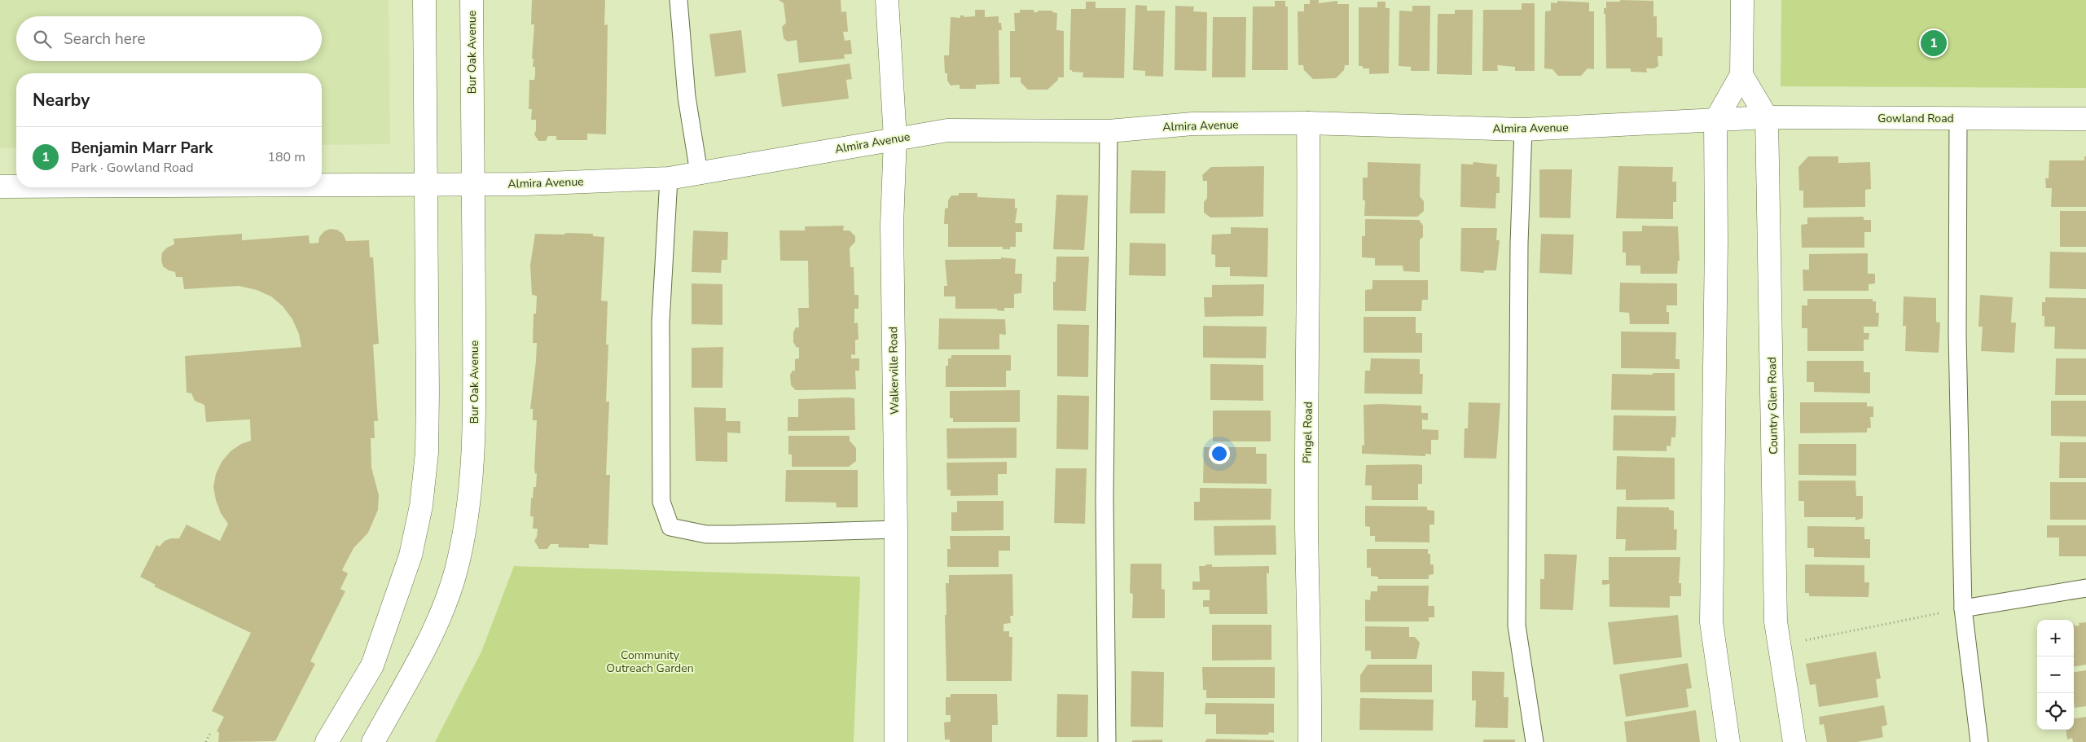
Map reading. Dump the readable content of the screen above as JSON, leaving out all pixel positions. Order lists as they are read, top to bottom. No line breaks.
{"streets":{"street":["Bur Oak Avenue","Gowland Road","Almira Avenue","Walkerville Road","Country Glen Road","Pingel Road"]},"crossings":[["Bur Oak Avenue","Almira Avenue"],["Gowland Road","Almira Avenue"],["Gowland Road","Country Glen Road"],["Almira Avenue","Walkerville Road"],["Almira Avenue","Country Glen Road"],["Almira Avenue","Pingel Road"]],"parks":["Community Outreach Garden"],"page":{"search":"Search here","pins":"1","heading":"Nearby","list":[{"mark":"1","name":"Benjamin Marr Park","note":"Park · Gowland Road","value":"180 m"}],"map_buttons":["+","−"]}}
